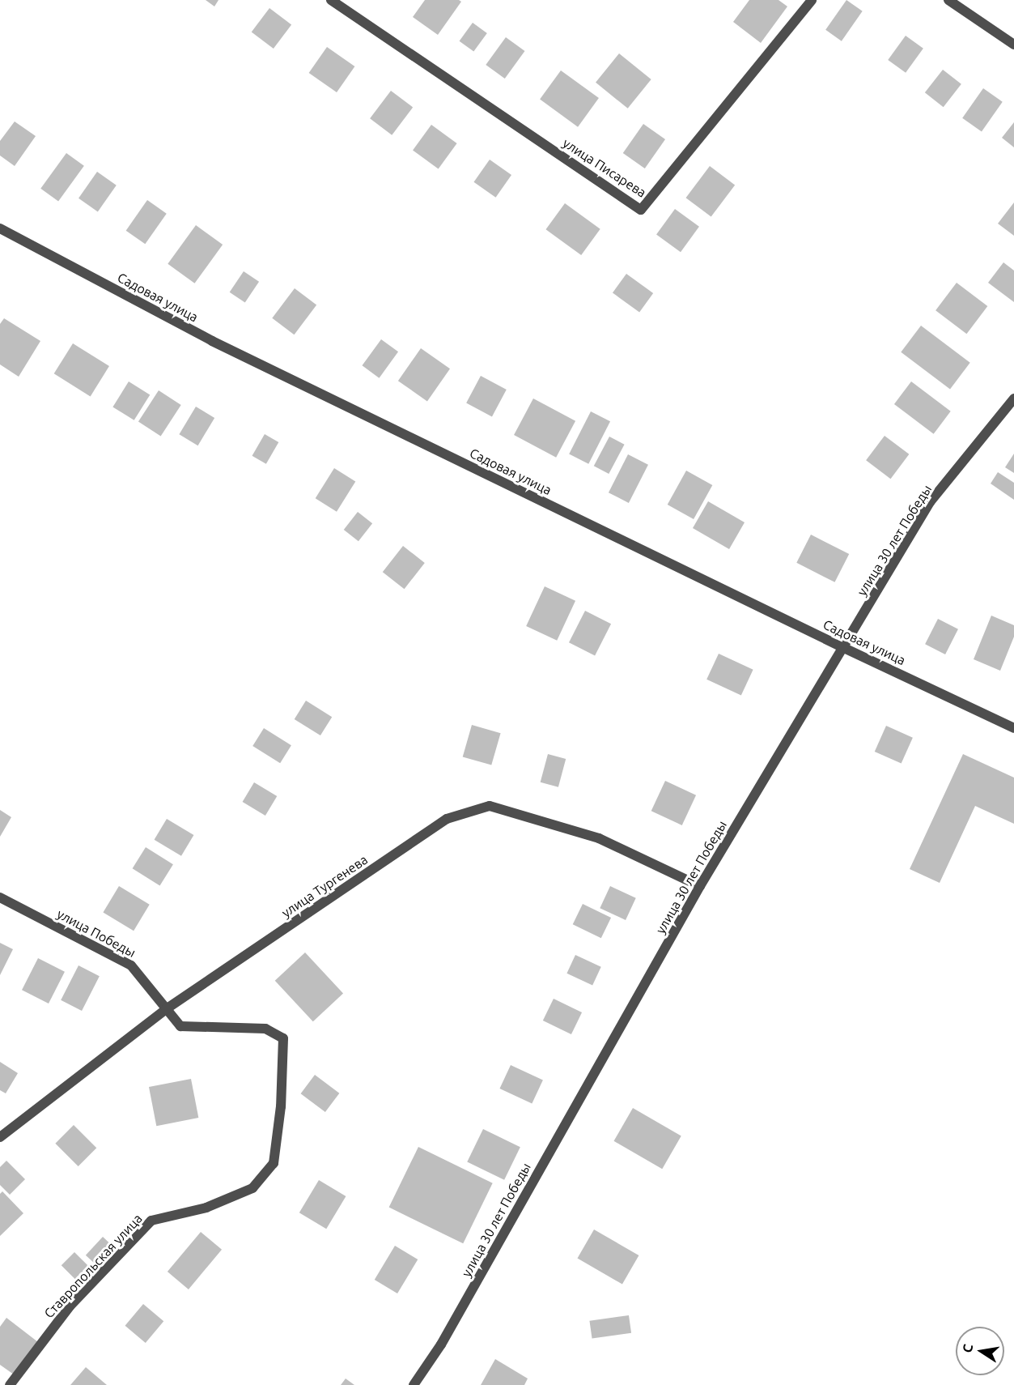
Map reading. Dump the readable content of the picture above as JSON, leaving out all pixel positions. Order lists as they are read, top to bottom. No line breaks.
{"streets":{"street":["улица Писарева","Садовая улица","улица 30 лет Победы","улица Тургенева","улица Победы","Ставропольская улица"]},"crossings":[["Садовая улица","улица 30 лет Победы"],["улица 30 лет Победы","улица Тургенева"],["улица Тургенева","улица Победы"],["улица Тургенева","Ставропольская улица"],["улица Победы","Ставропольская улица"]],"north":"left"}
